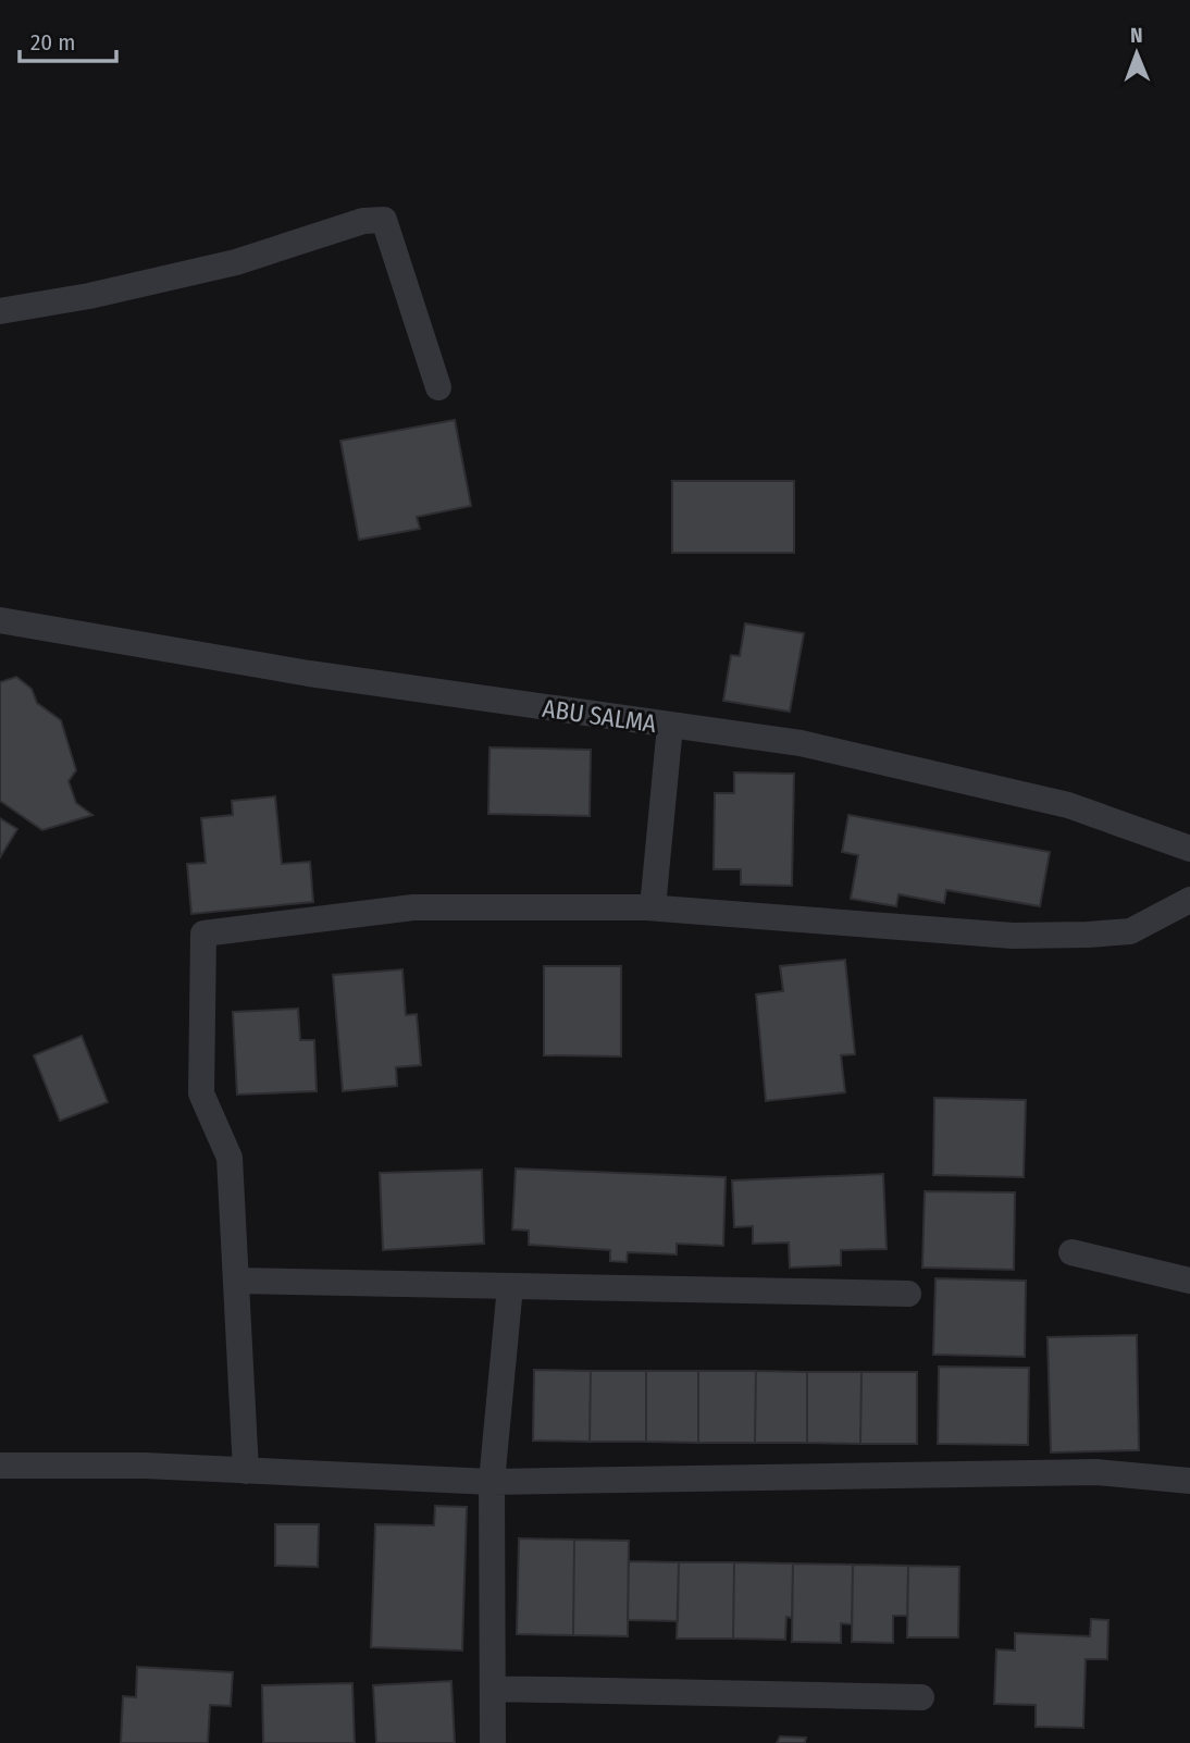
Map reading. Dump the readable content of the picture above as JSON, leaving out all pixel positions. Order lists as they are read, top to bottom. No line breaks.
{"streets":{"street":["ABU SALMA"]},"scale_bar":"20 m","north":"top"}
